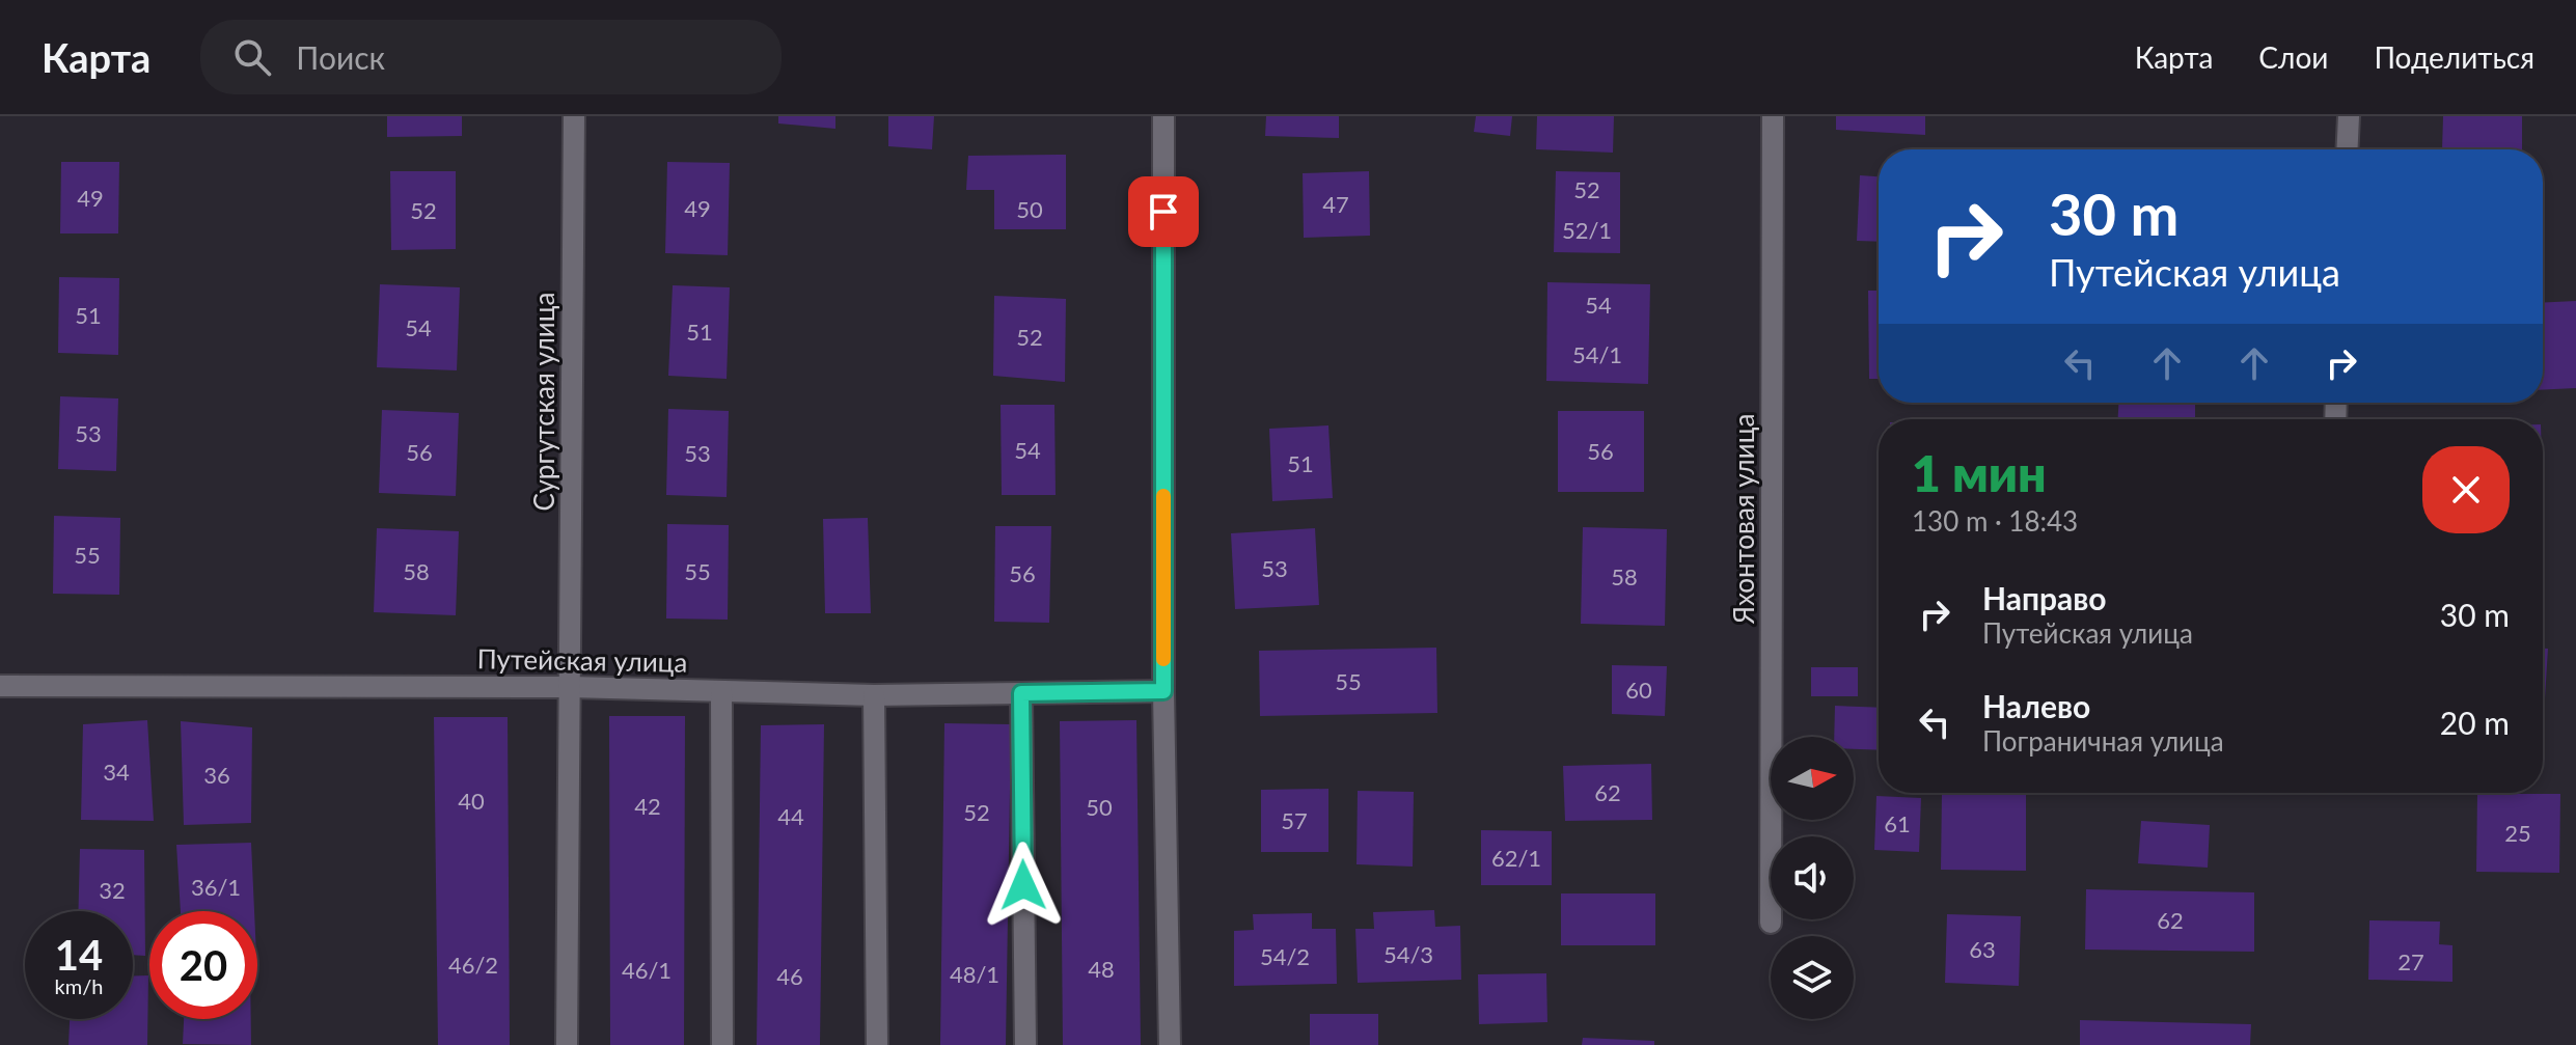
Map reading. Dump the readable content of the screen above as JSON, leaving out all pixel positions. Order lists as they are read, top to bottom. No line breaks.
{"streets":{"street":["Сургутская улица","Яхонтовая улица","Путейская улица"]},"crossings":[["Сургутская улица","Путейская улица"]],"house_numbers":["52","49","47","49","50","52","52/1","54","51","54","51","52","54/1","53","54","56","56","53","51","55","53","58","55","56","58","55","60","34","36","62","40","42","50","52","44","57","61","25","62/1","36/1","32","62","63","54/3","54/2","27","46/2","48","46/1","48/1","46"],"north":"right","page":{"header":"Карта","search":"Поиск","nav":["Карта","Слои","Поделиться"],"turn":["30 m","Путейская улица"],"heading":["1 мин","130 m · 18:43"],"list":[{"name":"Направо","note":"Путейская улица","value":"30 m"},{"name":"Налево","note":"Пограничная улица","value":"20 m"}],"speed":"14 km/h","limit":"20"}}
